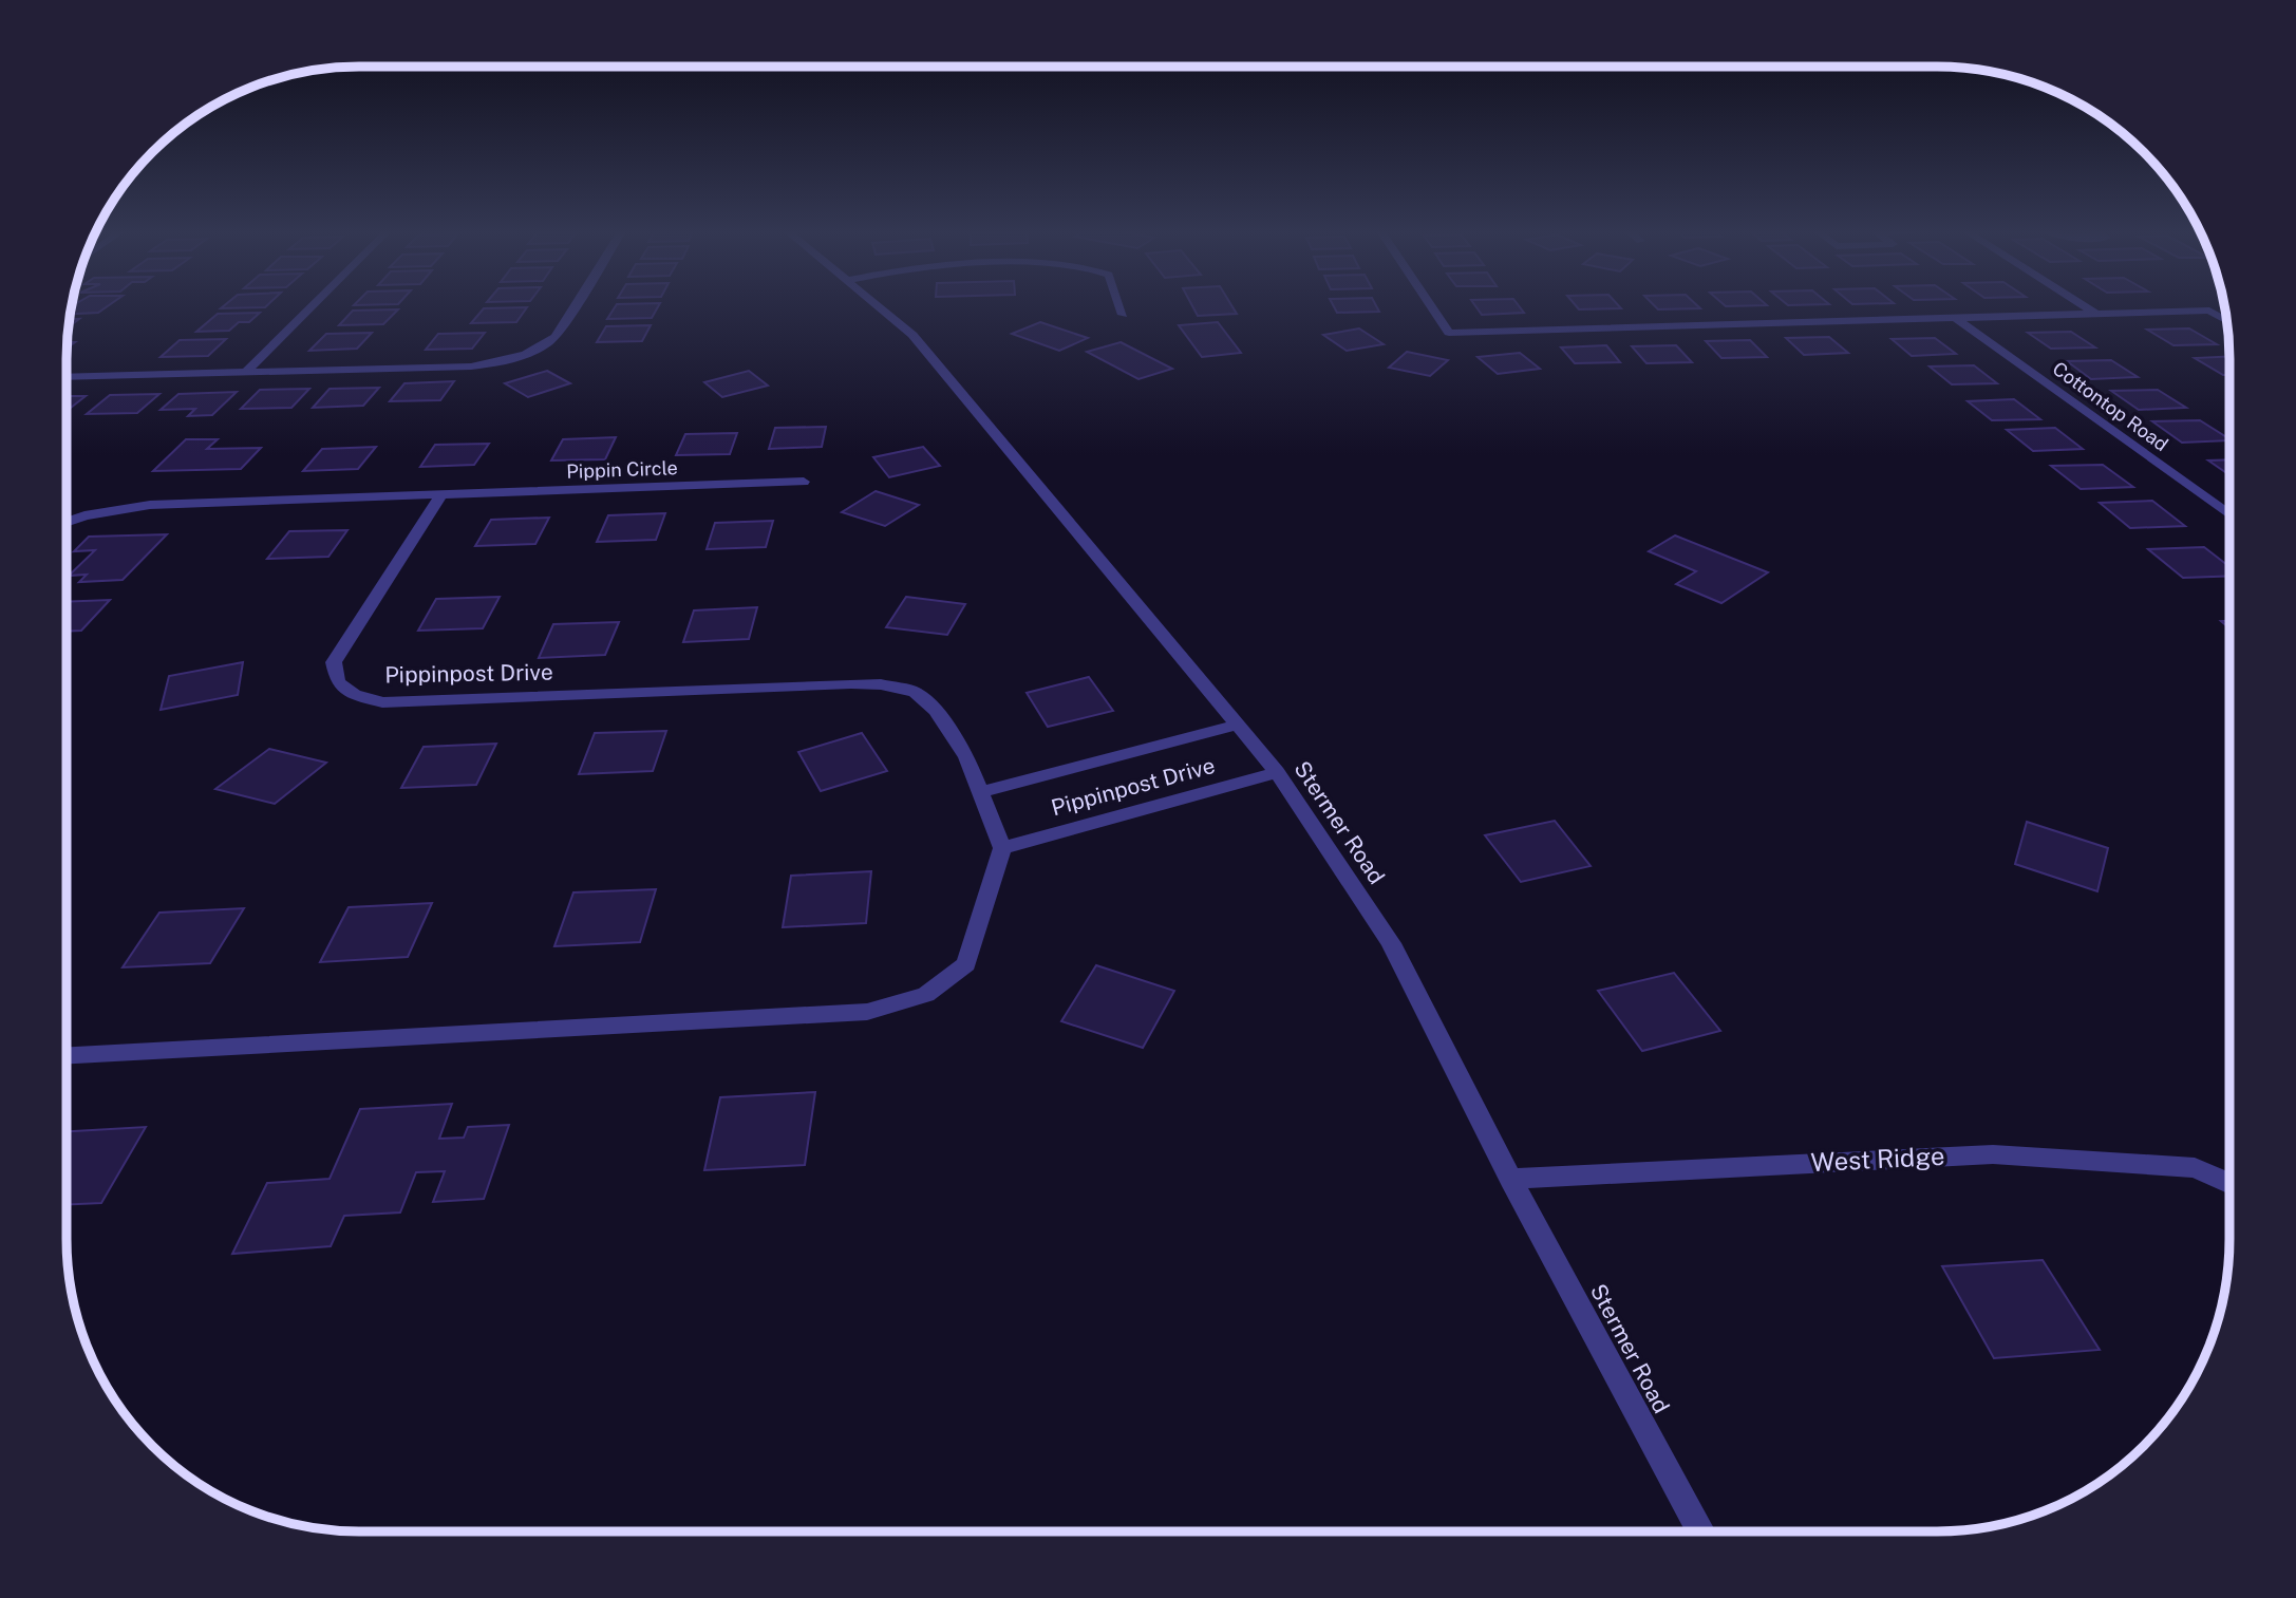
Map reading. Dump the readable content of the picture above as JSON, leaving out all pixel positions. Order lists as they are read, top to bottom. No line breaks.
{"streets":{"street":["Cottontop Road","Pippin Circle","Pippinpost Drive","Stermer Road","West Ridge"]},"crossings":[["Pippin Circle","Pippinpost Drive"],["Pippinpost Drive","Stermer Road"],["Stermer Road","West Ridge"]]}
